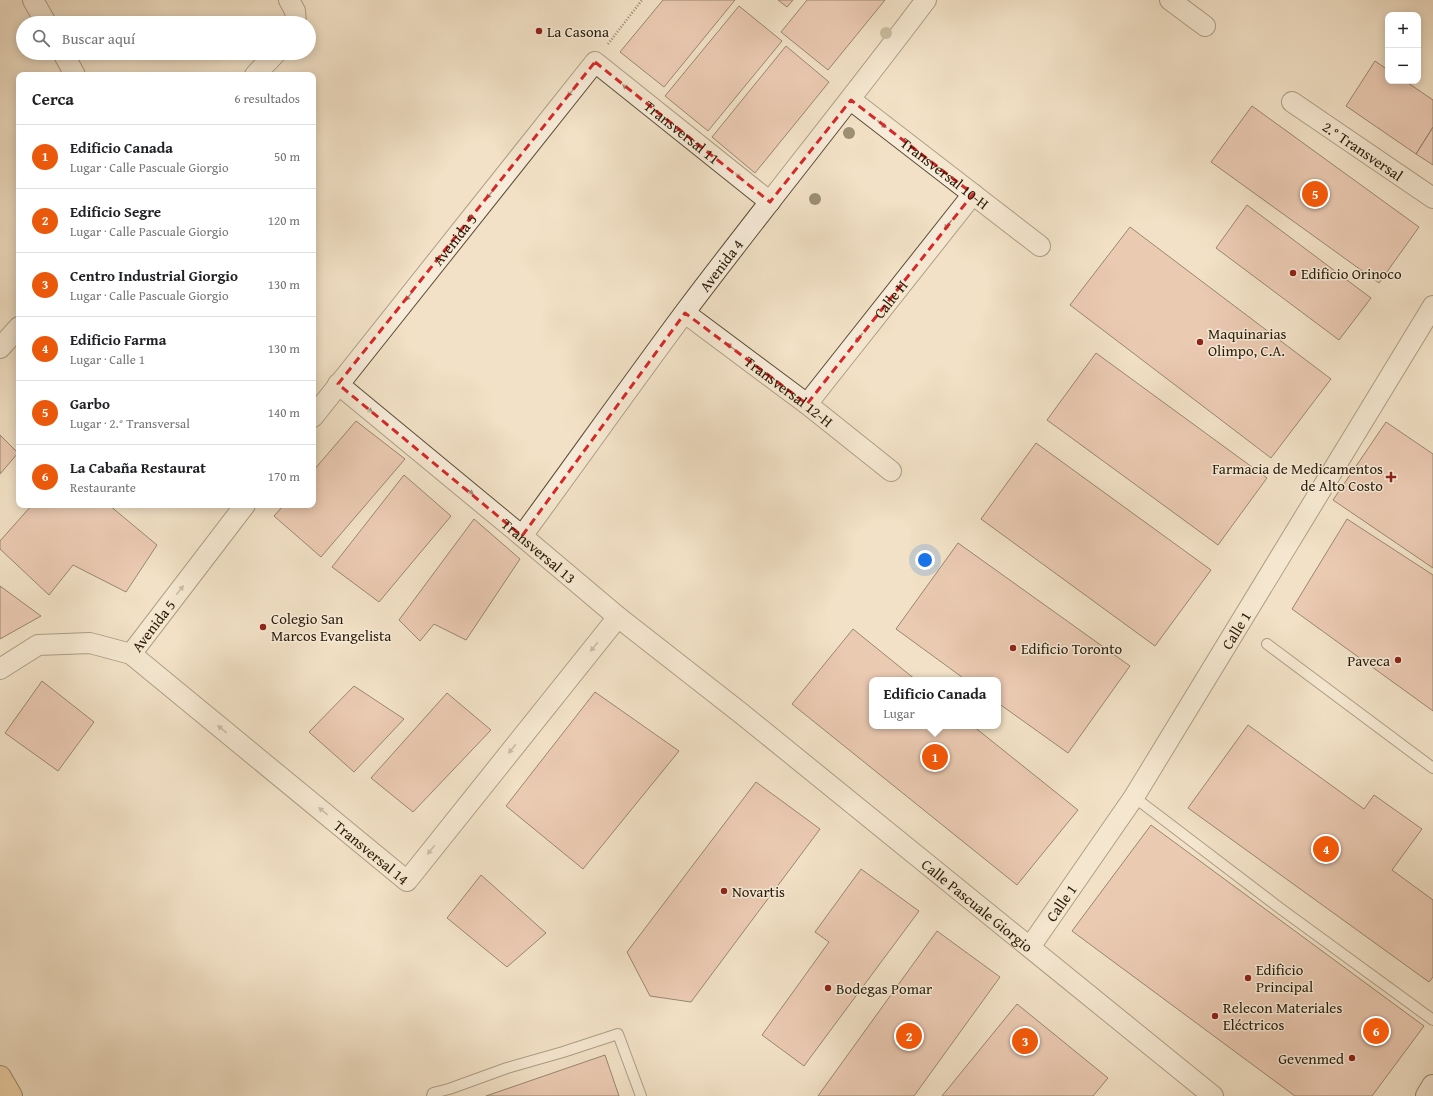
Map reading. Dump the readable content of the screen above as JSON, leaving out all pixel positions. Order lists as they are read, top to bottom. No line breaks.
{"streets":{"street":["Transversal 11","2.° Transversal","Transversal 10-H","Avenida 5","Avenida 4","Calle H","Transversal 12-H","Transversal 13","Calle 1","Transversal 14","Calle Pascuale Giorgio"]},"crossings":[["Transversal 11","Avenida 5"],["Transversal 11","Avenida 4"],["Transversal 10-H","Avenida 4"],["Transversal 10-H","Calle H"],["Avenida 5","Transversal 13"],["Avenida 5","Transversal 14"],["Avenida 4","Transversal 12-H"],["Avenida 4","Transversal 13"],["Calle H","Transversal 12-H"],["Transversal 13","Transversal 14"],["Transversal 13","Calle Pascuale Giorgio"],["Calle 1","Calle Pascuale Giorgio"]],"one_way":["Transversal 11","Transversal 10-H","Calle H","Transversal 12-H","Transversal 13"],"places":{"other":["La Casona","Edificio Orinoco","Maquinarias Olimpo, C.A.","Colegio San Marcos Evangelista","Edificio Toronto","Paveca","Novartis","Edificio Principal","Bodegas Pomar","Relecon Materiales Eléctricos","Gevenmed"],"health":["Farmacia de Medicamentos de Alto Costo"]},"page":{"map_buttons":["+","−"],"search":"Buscar aquí","heading":["Cerca","6 resultados"],"list":[{"mark":"1","name":"Edificio Canada","note":"Lugar · Calle Pascuale Giorgio","value":"50 m"},{"mark":"2","name":"Edificio Segre","note":"Lugar · Calle Pascuale Giorgio","value":"120 m"},{"mark":"3","name":"Centro Industrial Giorgio","note":"Lugar · Calle Pascuale Giorgio","value":"130 m"},{"mark":"4","name":"Edificio Farma","note":"Lugar · Calle 1","value":"130 m"},{"mark":"5","name":"Garbo","note":"Lugar · 2.° Transversal","value":"140 m"},{"mark":"6","name":"La Cabaña Restaurat","note":"Restaurante","value":"170 m"}],"pins":["5","1","4","6","2","3"],"popup":["Edificio Canada","Lugar"]}}
